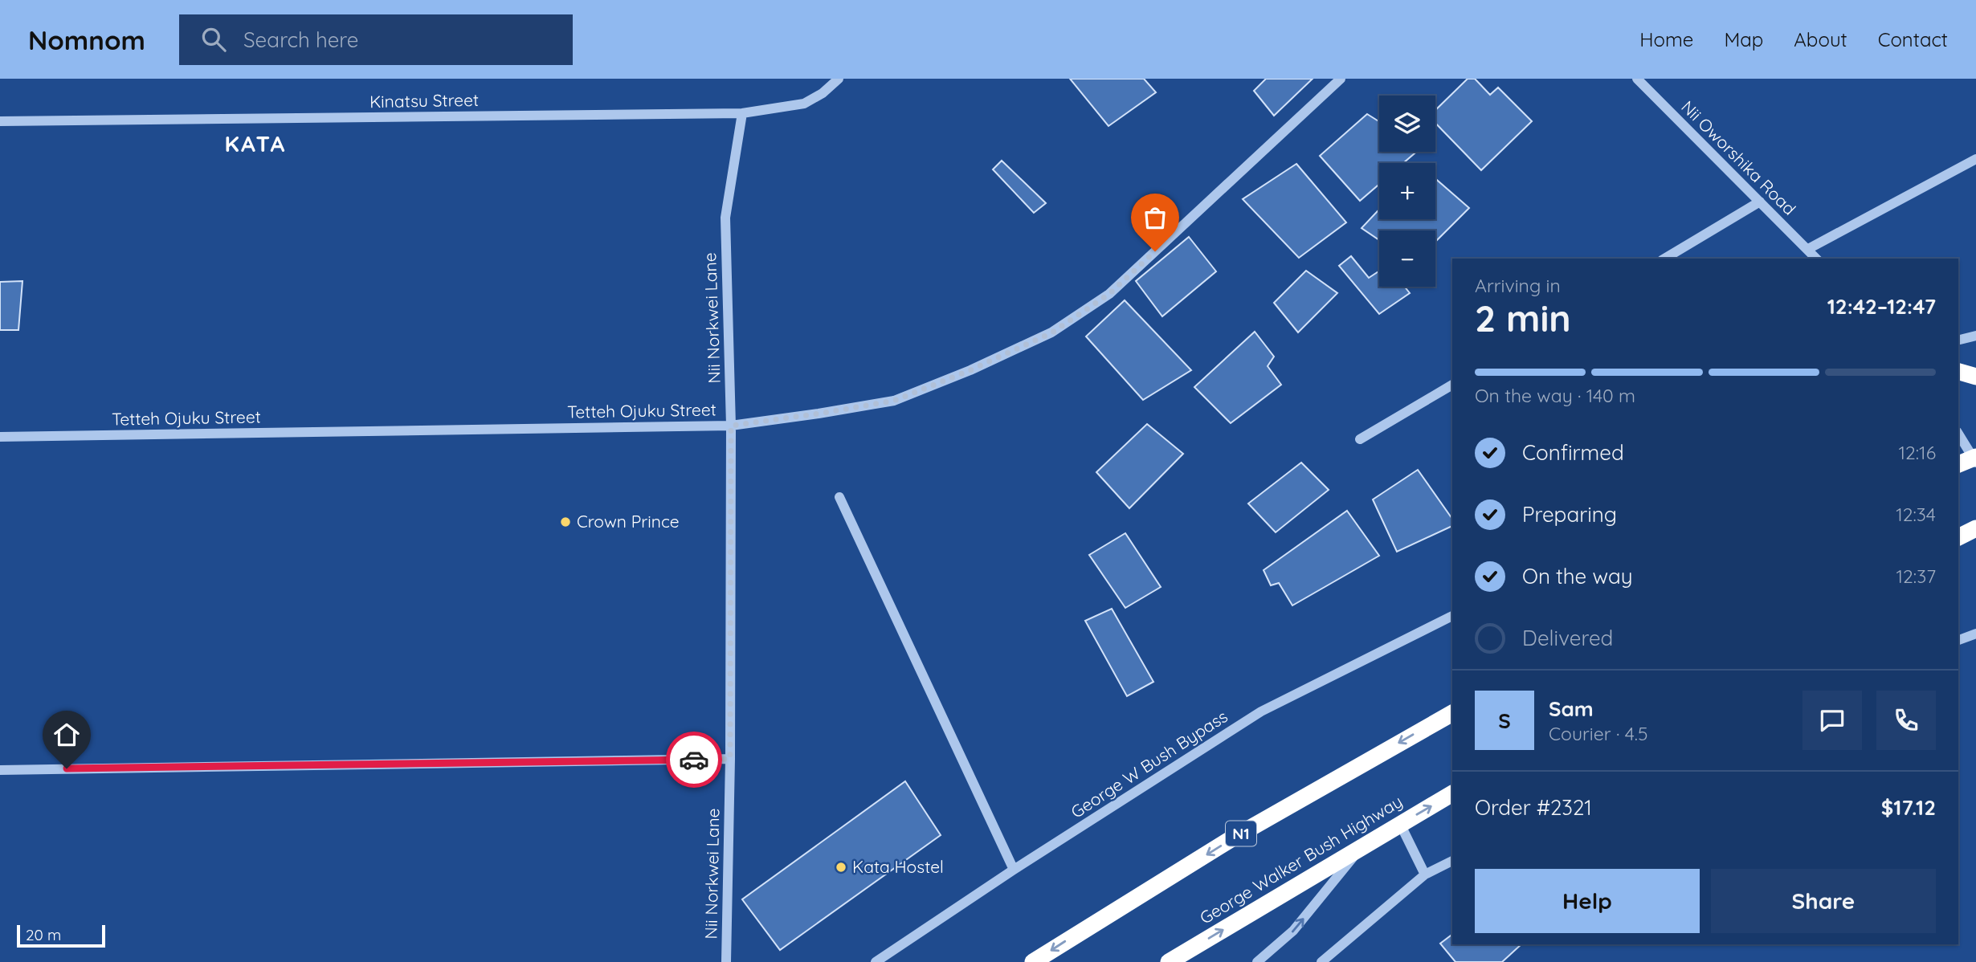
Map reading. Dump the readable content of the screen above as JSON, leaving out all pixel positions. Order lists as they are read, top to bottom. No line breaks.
{"streets":{"highway":["N1","George Walker Bush Highway"],"street":["Kinatsu Street","Nii Oworshika Road","Nii Norkwei Lane","Tetteh Ojuku Street","George W Bush Bypass"]},"crossings":[["Kinatsu Street","Nii Norkwei Lane"],["Nii Norkwei Lane","Tetteh Ojuku Street"]],"districts":["KATA"],"places":["Crown Prince","Kata Hostel"],"scale_bar":"20 m","page":{"header":"Nomnom","search":"Search here","nav":["Home","Map","About","Contact"],"map_buttons":["+","−"],"heading":["2 min","Arriving in","12:42–12:47"],"panel":["Sam","Courier · 4.5","Order #2321","$17.12"],"bar":"On the way · 140 m","list":[["Confirmed","12:16"],["Preparing","12:34"],["On the way","12:37"],"Delivered"],"round":"S","buttons":["Help","Share"],"scale":"20 m"}}
